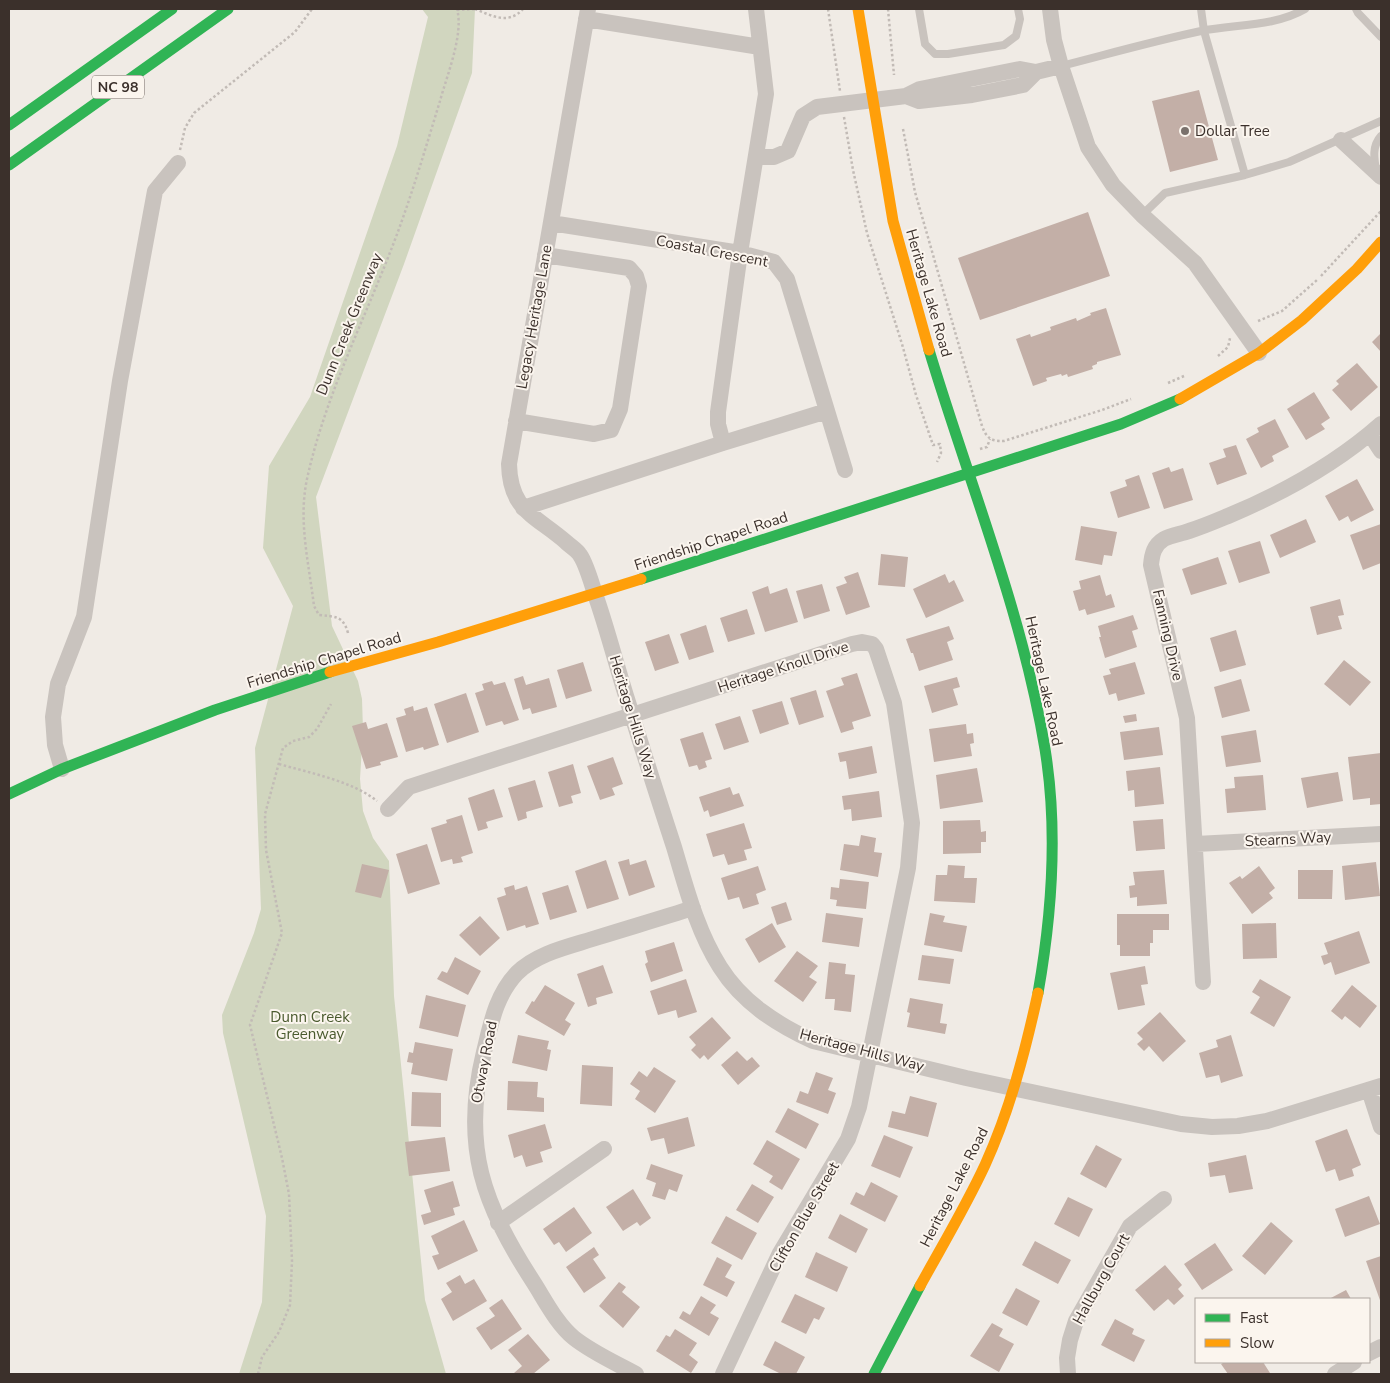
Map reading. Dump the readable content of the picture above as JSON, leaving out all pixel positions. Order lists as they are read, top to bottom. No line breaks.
{"streets":{"main road":["NC 98","Heritage Lake Road","Friendship Chapel Road"],"street":["Coastal Crescent","Legacy Heritage Lane","Fanning Drive","Heritage Knoll Drive","Heritage Hills Way","Stearns Way","Otway Road","Clifton Blue Street","Hallburg Court"],"path":["Dunn Creek Greenway"]},"crossings":[["Coastal Crescent","Legacy Heritage Lane"],["Heritage Lake Road","Friendship Chapel Road"],["Heritage Lake Road","Heritage Hills Way"],["Legacy Heritage Lane","Friendship Chapel Road"],["Legacy Heritage Lane","Heritage Hills Way"],["Friendship Chapel Road","Heritage Hills Way"],["Fanning Drive","Stearns Way"],["Heritage Knoll Drive","Heritage Hills Way"],["Heritage Knoll Drive","Clifton Blue Street"],["Heritage Hills Way","Otway Road"],["Heritage Hills Way","Clifton Blue Street"]],"parks":["Dunn Creek Greenway"],"places":["Dollar Tree"],"legend":["Fast","Slow"]}
